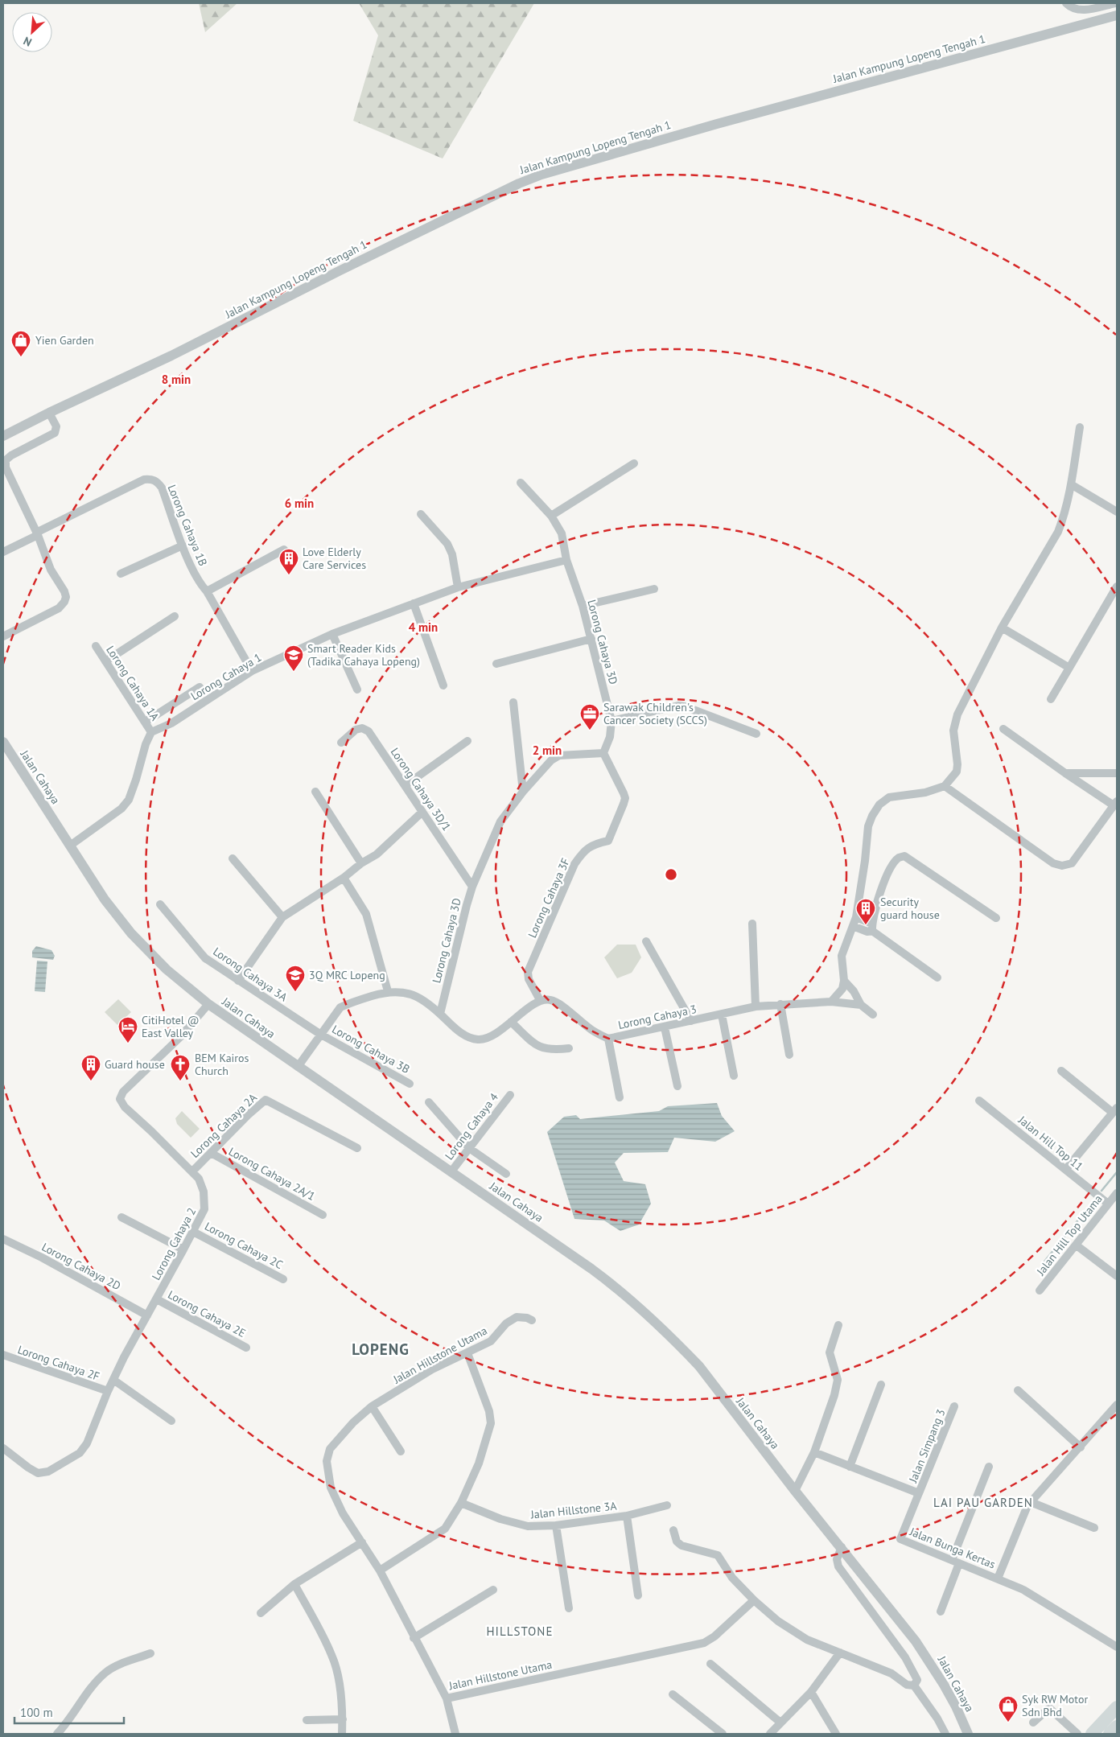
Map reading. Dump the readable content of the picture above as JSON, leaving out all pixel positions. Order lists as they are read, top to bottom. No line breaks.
{"streets":{"street":["Jalan Kampung Lopeng Tengah 1","Lorong Cahaya 1B","Lorong Cahaya 3D","Lorong Cahaya 1","Lorong Cahaya 1A","Jalan Cahaya","Lorong Cahaya 3D/1","Lorong Cahaya 3F","Lorong Cahaya 3A","Lorong Cahaya 3","Lorong Cahaya 3B","Lorong Cahaya 2A","Lorong Cahaya 4","Jalan Hill Top 11","Lorong Cahaya 2A/1","Jalan Hill Top Utama","Lorong Cahaya 2","Lorong Cahaya 2C","Lorong Cahaya 2D","Lorong Cahaya 2E","Jalan Hillstone Utama","Lorong Cahaya 2F","Jalan Simpang 3","Jalan Hillstone 3A","Jalan Bunga Kertas"]},"crossings":[["Lorong Cahaya 1B","Lorong Cahaya 1"],["Lorong Cahaya 3D","Lorong Cahaya 1"],["Lorong Cahaya 3D","Lorong Cahaya 3D/1"],["Lorong Cahaya 3D","Lorong Cahaya 3F"],["Lorong Cahaya 1","Lorong Cahaya 1A"],["Jalan Cahaya","Lorong Cahaya 4"],["Jalan Cahaya","Lorong Cahaya 2"],["Lorong Cahaya 3F","Lorong Cahaya 3"],["Lorong Cahaya 3A","Lorong Cahaya 3B"],["Lorong Cahaya 2A","Lorong Cahaya 2A/1"],["Lorong Cahaya 2A","Lorong Cahaya 2"],["Jalan Hill Top 11","Jalan Hill Top Utama"],["Lorong Cahaya 2","Lorong Cahaya 2C"],["Lorong Cahaya 2","Lorong Cahaya 2D"],["Lorong Cahaya 2","Lorong Cahaya 2E"],["Lorong Cahaya 2","Lorong Cahaya 2F"],["Jalan Simpang 3","Jalan Bunga Kertas"]],"districts":["LOPENG","LAI PAU GARDEN","HILLSTONE"],"places":{"shop":["Yien Garden","Syk RW Motor Sdn Bhd"],"building":["Love Elderly Care Services","Security guard house","Guard house"],"school or university":["Smart Reader Kids (Tadika Cahaya Lopeng)","3Q MRC Lopeng"],"office":["Sarawak Children's Cancer Society (SCCS)"],"hotel":["CitiHotel @ East Valley"],"church":["BEM Kairos Church"]},"scale_bar":"100 m","north":"bottom left","rings":["8 min","6 min","4 min","2 min"]}
